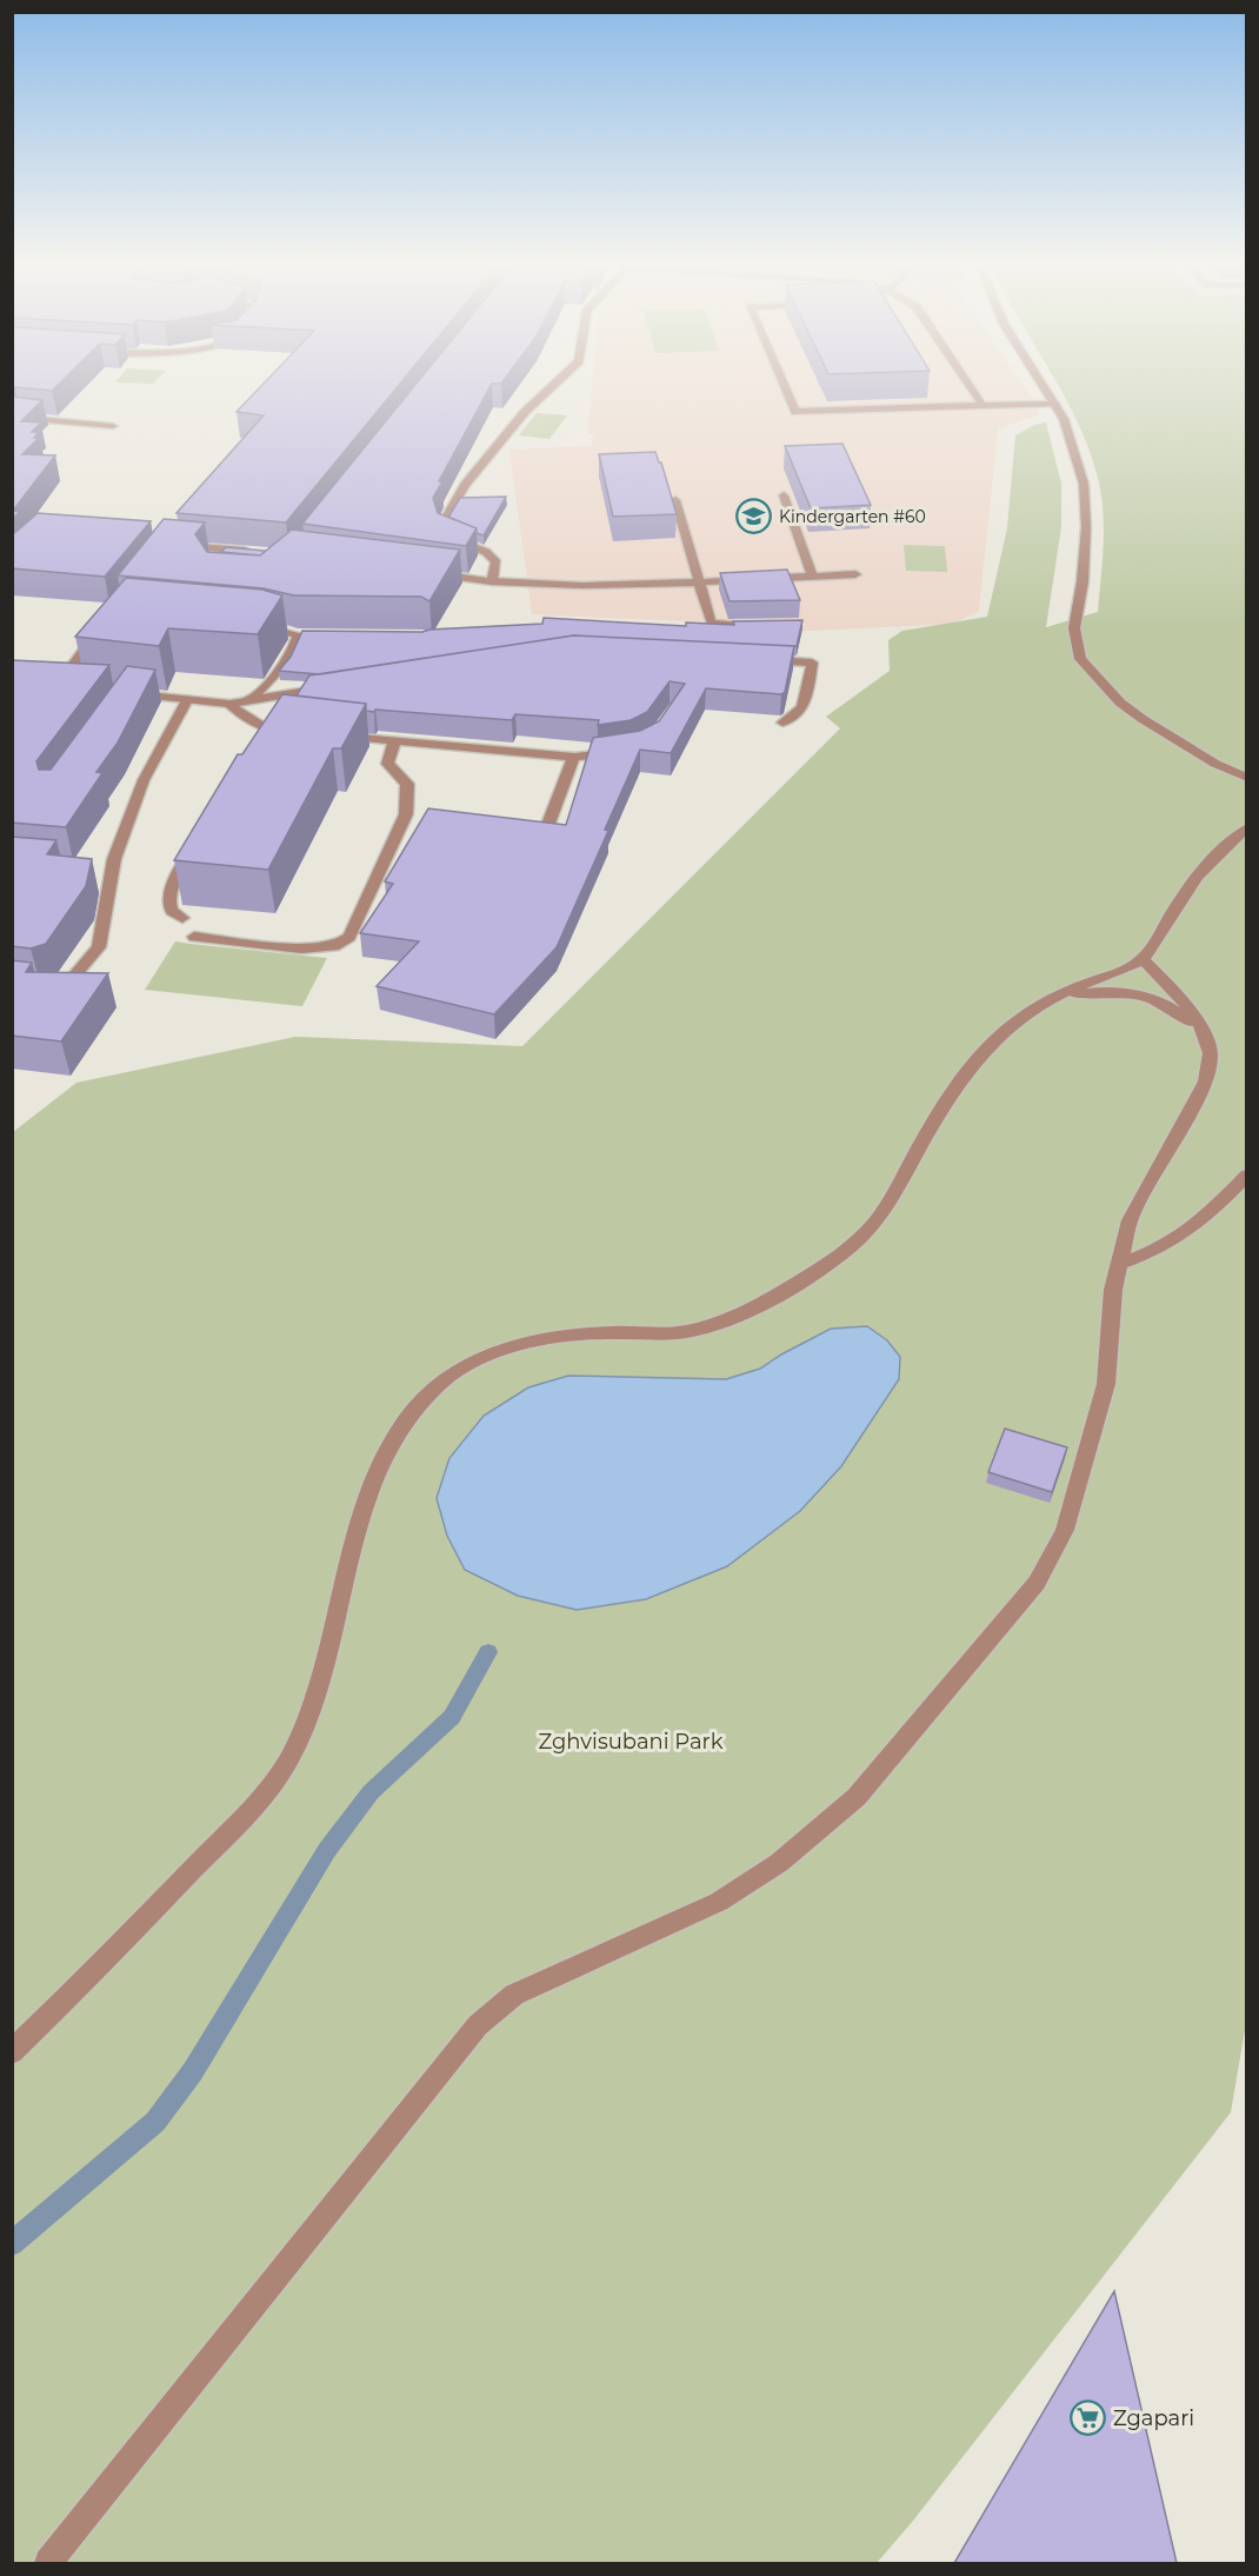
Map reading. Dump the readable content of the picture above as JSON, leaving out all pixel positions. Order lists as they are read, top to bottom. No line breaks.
{"parks":["Zghvisubani Park"],"places":{"school or university":["Kindergarten #60"],"supermarket":["Zgapari"]}}
